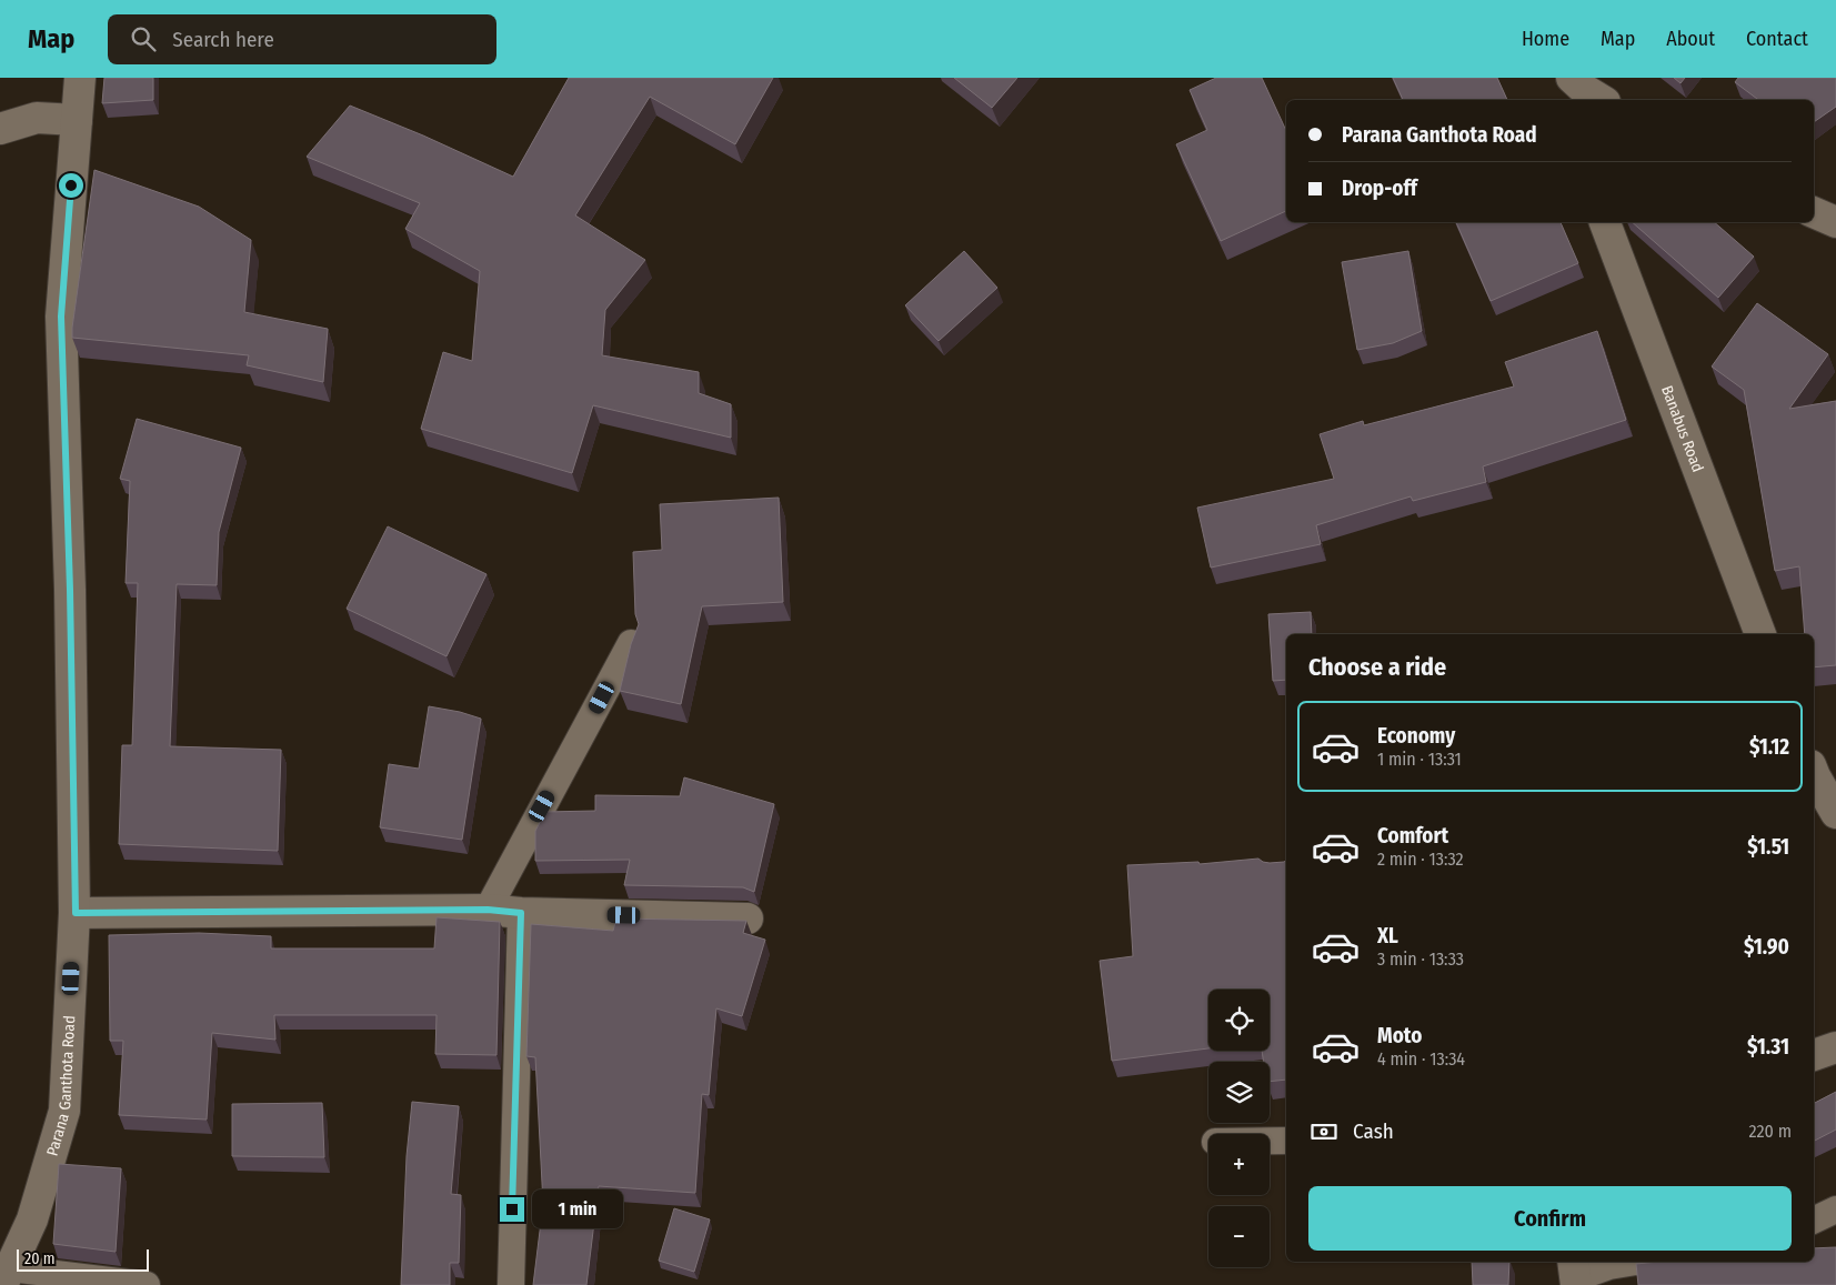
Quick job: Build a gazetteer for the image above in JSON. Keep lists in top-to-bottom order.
{
  "streets": {
    "street": ["Banabus Road", "Parana Ganthota Road"]
  },
  "scale_bar": "20 m",
  "page": {
    "header": "Map",
    "search": "Search here",
    "nav": [
      "Home",
      "Map",
      "About",
      "Contact"
    ],
    "banner": ["Parana Ganthota Road", "Drop-off"],
    "heading": "Choose a ride",
    "list": [
      {
        "name": "Economy",
        "note": "1 min · 13:31",
        "value": "$1.12"
      },
      {
        "name": "Comfort",
        "note": "2 min · 13:32",
        "value": "$1.51"
      },
      {
        "name": "XL",
        "note": "3 min · 13:33",
        "value": "$1.90"
      },
      {
        "name": "Moto",
        "note": "4 min · 13:34",
        "value": "$1.31"
      }
    ],
    "map_buttons": ["+", "−"],
    "pay": ["Cash", "220 m"],
    "buttons": "Confirm",
    "bubble": "1 min",
    "scale": "20 m"
  }
}
